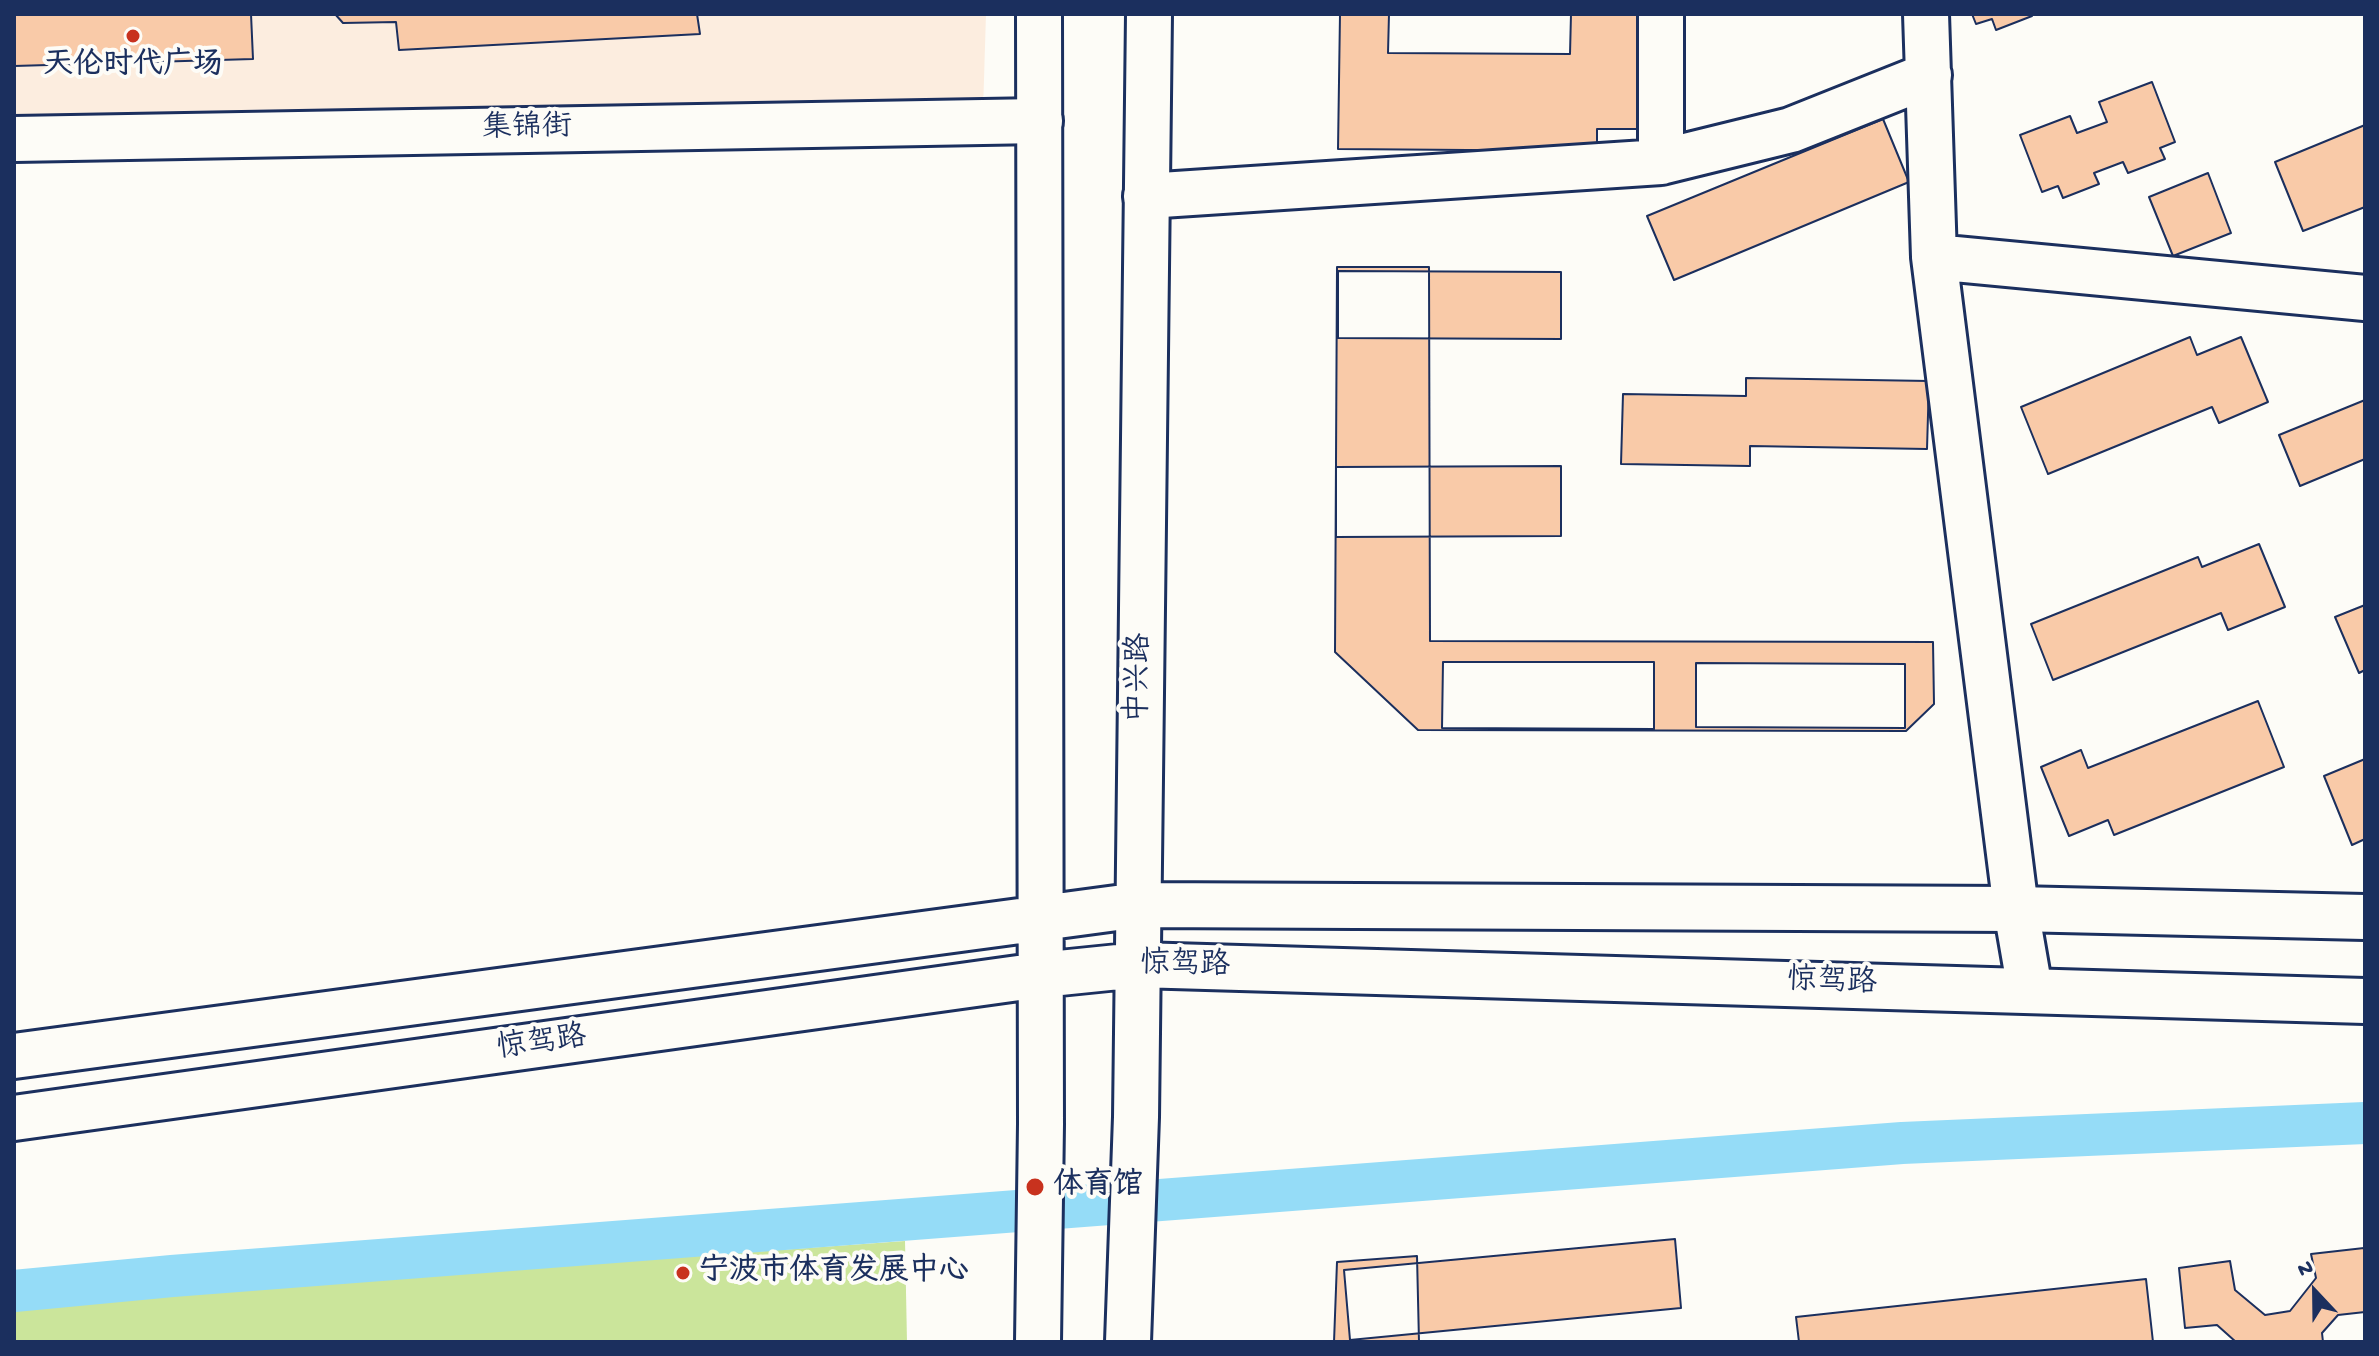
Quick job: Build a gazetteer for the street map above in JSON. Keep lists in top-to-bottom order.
{
  "streets": {
    "main road": ["集锦街", "中兴路", "惊驾路"]
  },
  "crossings": [
    ["中兴路", "惊驾路"]
  ],
  "places": ["天伦时代广场", "体育馆", "宁波市体育发展中心"],
  "north": "top"
}
